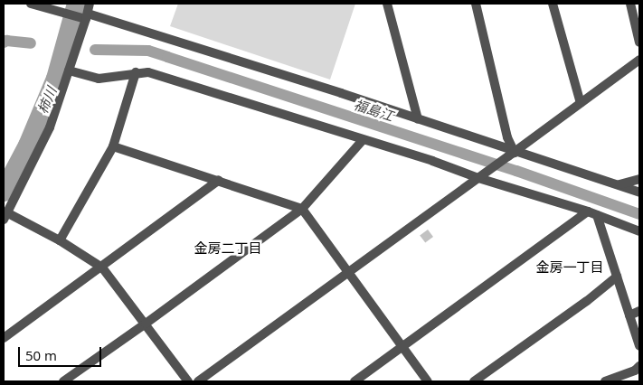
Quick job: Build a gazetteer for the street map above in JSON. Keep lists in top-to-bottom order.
{
  "districts": ["金房二丁目", "金房一丁目"],
  "water": ["柿川", "福島江"],
  "scale_bar": "50 m"
}
